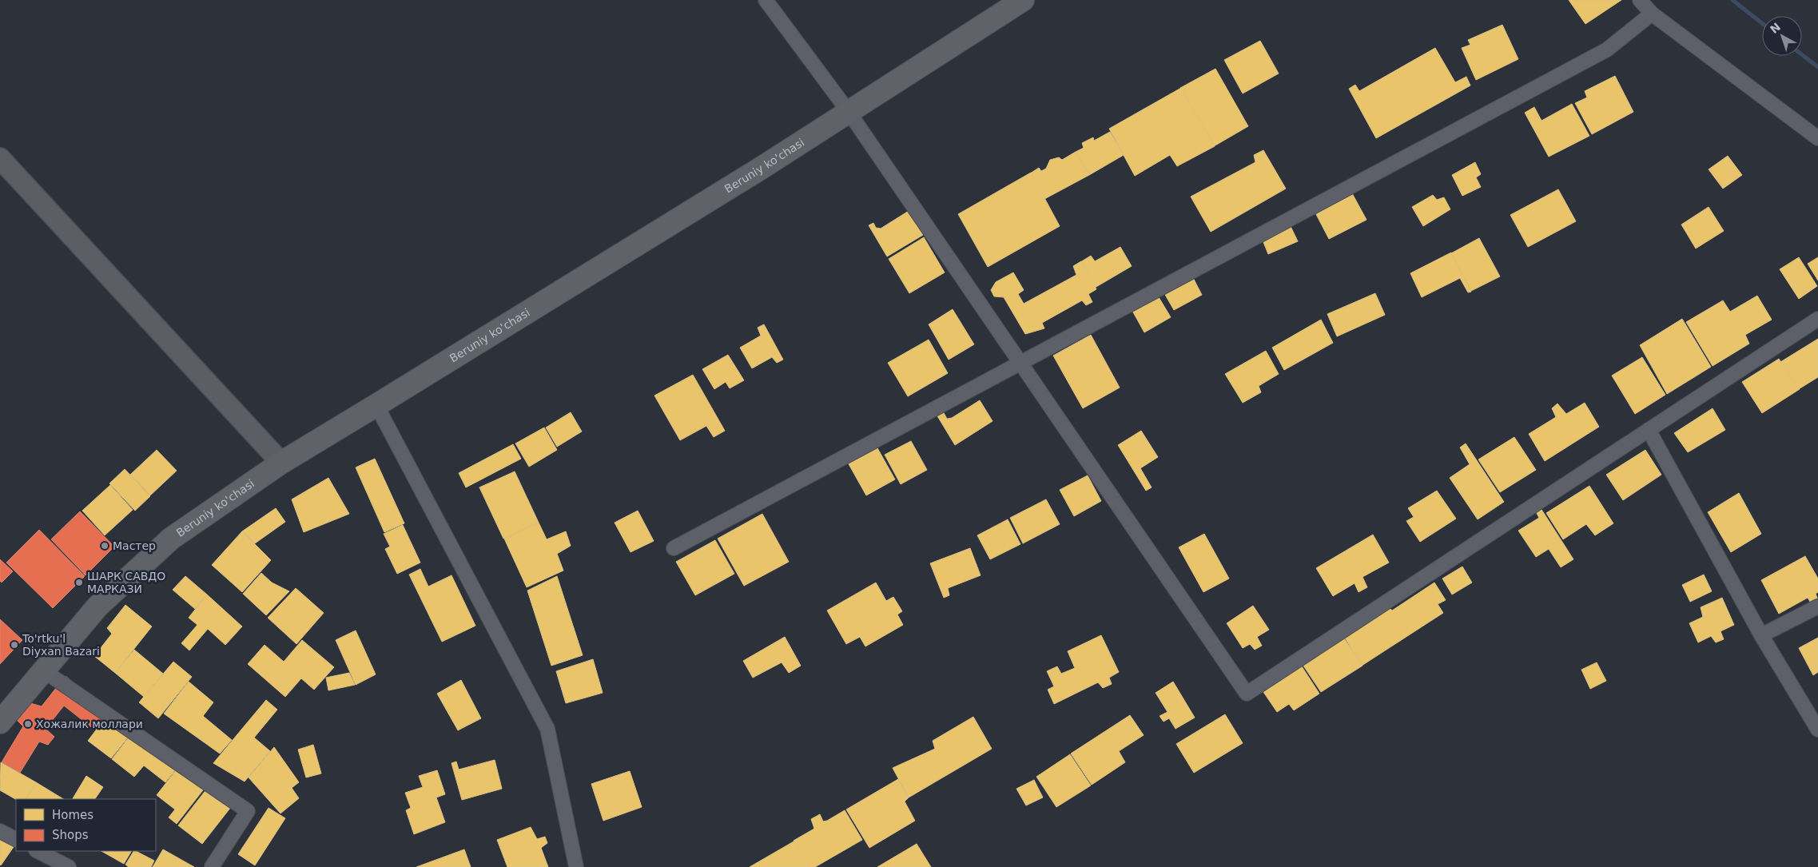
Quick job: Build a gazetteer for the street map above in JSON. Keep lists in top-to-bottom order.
{
  "streets": {
    "main road": ["Beruniy ko'chasi"]
  },
  "places": [
    "Мастер",
    "ШАРК САВДО МАРКАЗИ",
    "To'rtku'l Diyxan Bazari",
    "Хожалик моллари"
  ],
  "legend": ["Homes", "Shops"],
  "north": "top left"
}
